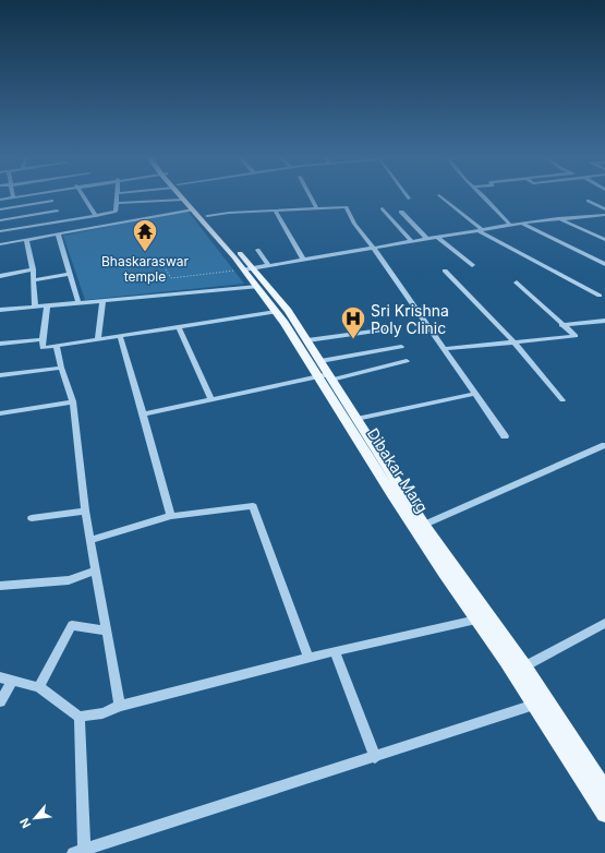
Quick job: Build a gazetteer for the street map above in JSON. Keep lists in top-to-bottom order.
{
  "streets": {
    "main road": ["Dibakar Marg"]
  },
  "places": {
    "temple": ["Bhaskaraswar temple"],
    "hospital": ["Sri Krishna Poly Clinic"]
  },
  "north": "bottom left"
}
